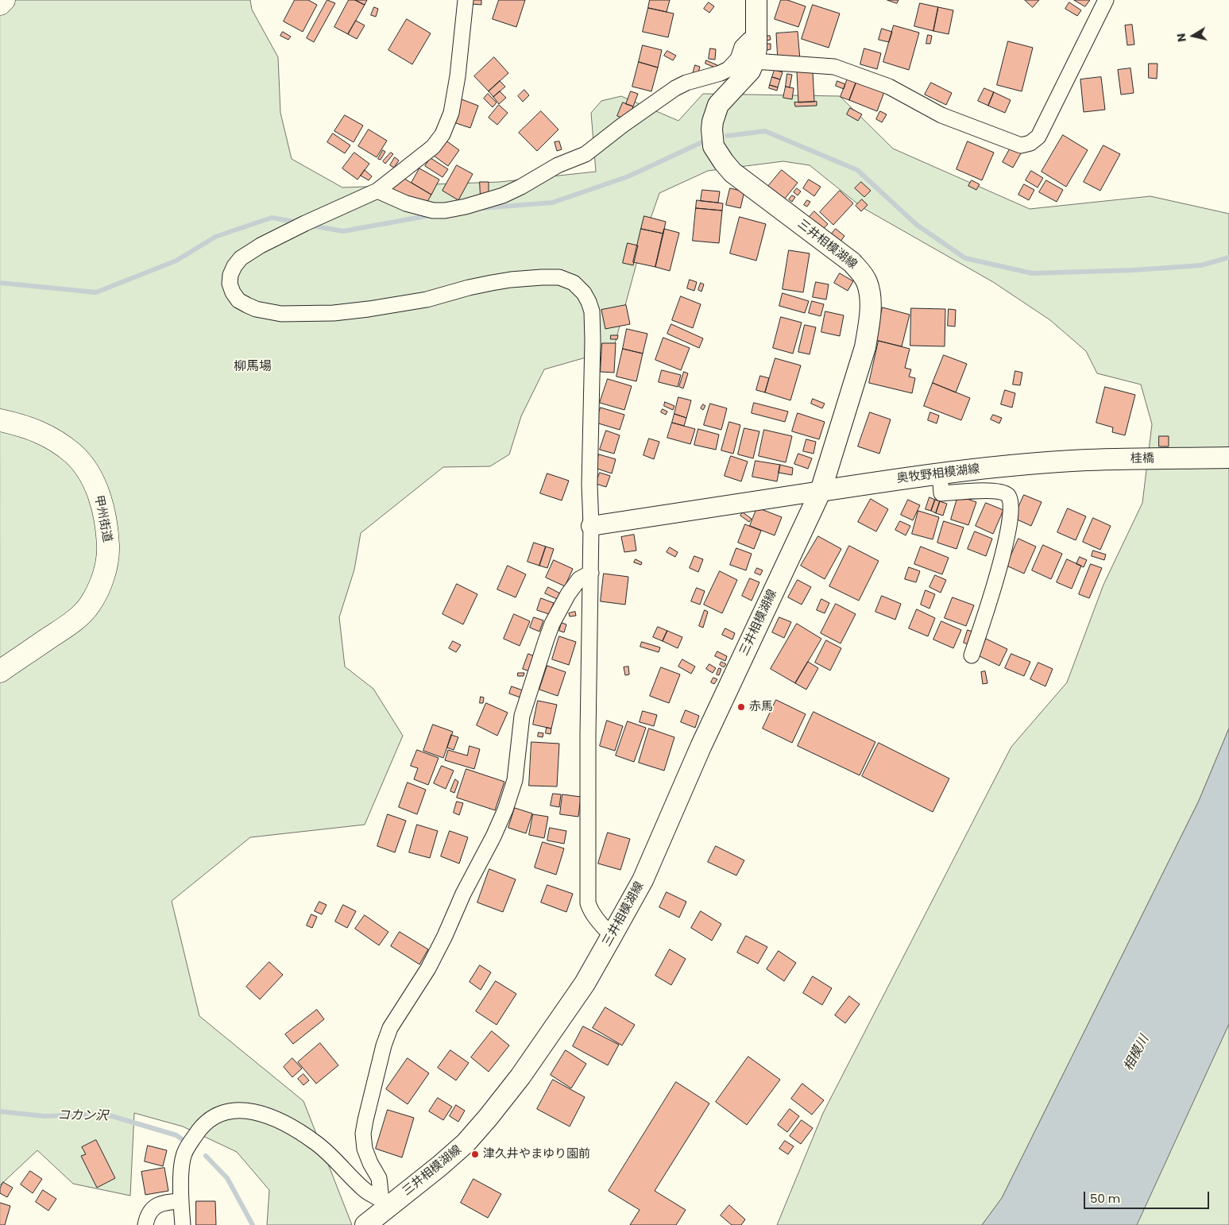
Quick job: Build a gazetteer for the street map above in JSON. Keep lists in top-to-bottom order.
{
  "streets": {
    "highway": ["甲州街道"],
    "main road": ["三井相模湖線", "桂橋", "奥牧野相模湖線"]
  },
  "crossings": [
    ["三井相模湖線", "奥牧野相模湖線"],
    ["桂橋", "奥牧野相模湖線"]
  ],
  "districts": ["柳馬場"],
  "water": ["相模川", "コカン沢"],
  "places": ["赤馬", "津久井やまゆり園前"],
  "scale_bar": "50 m",
  "north": "left"
}
